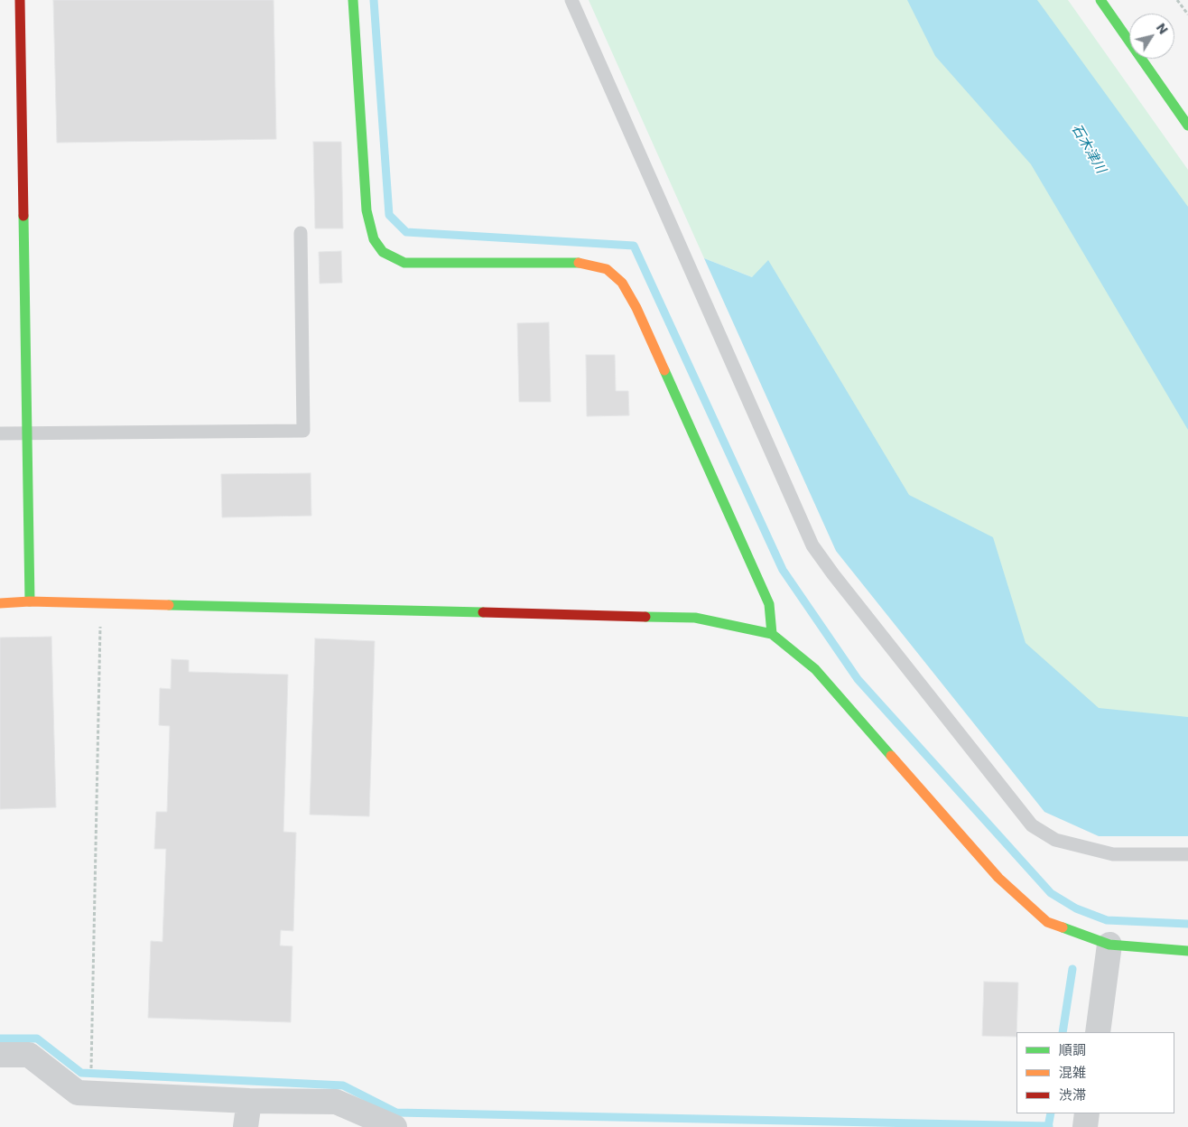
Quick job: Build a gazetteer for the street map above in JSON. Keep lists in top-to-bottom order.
{
  "water": ["石木津川"],
  "legend": ["順調", "混雑", "渋滞"],
  "north": "top right"
}
